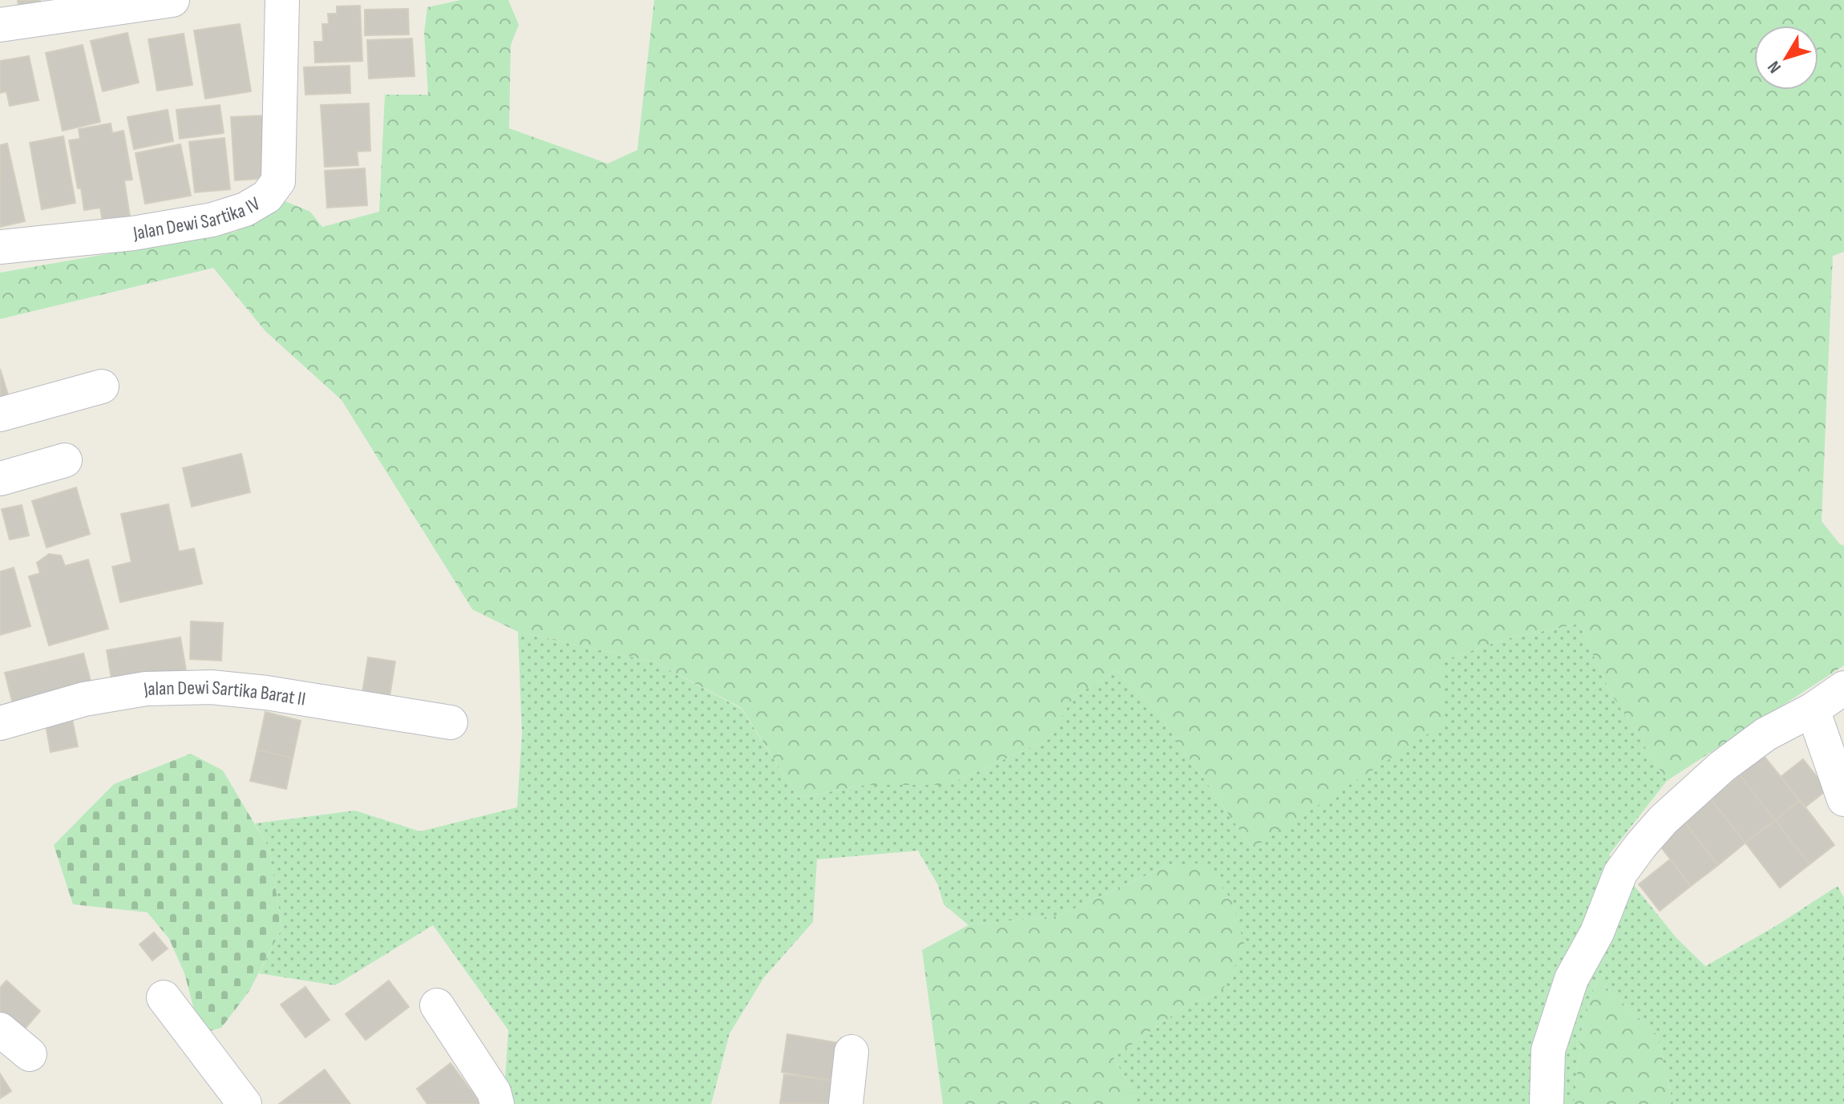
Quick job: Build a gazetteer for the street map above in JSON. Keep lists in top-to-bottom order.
{
  "streets": {
    "street": ["Jalan Dewi Sartika IV", "Jalan Dewi Sartika Barat II"]
  },
  "north": "bottom left"
}
